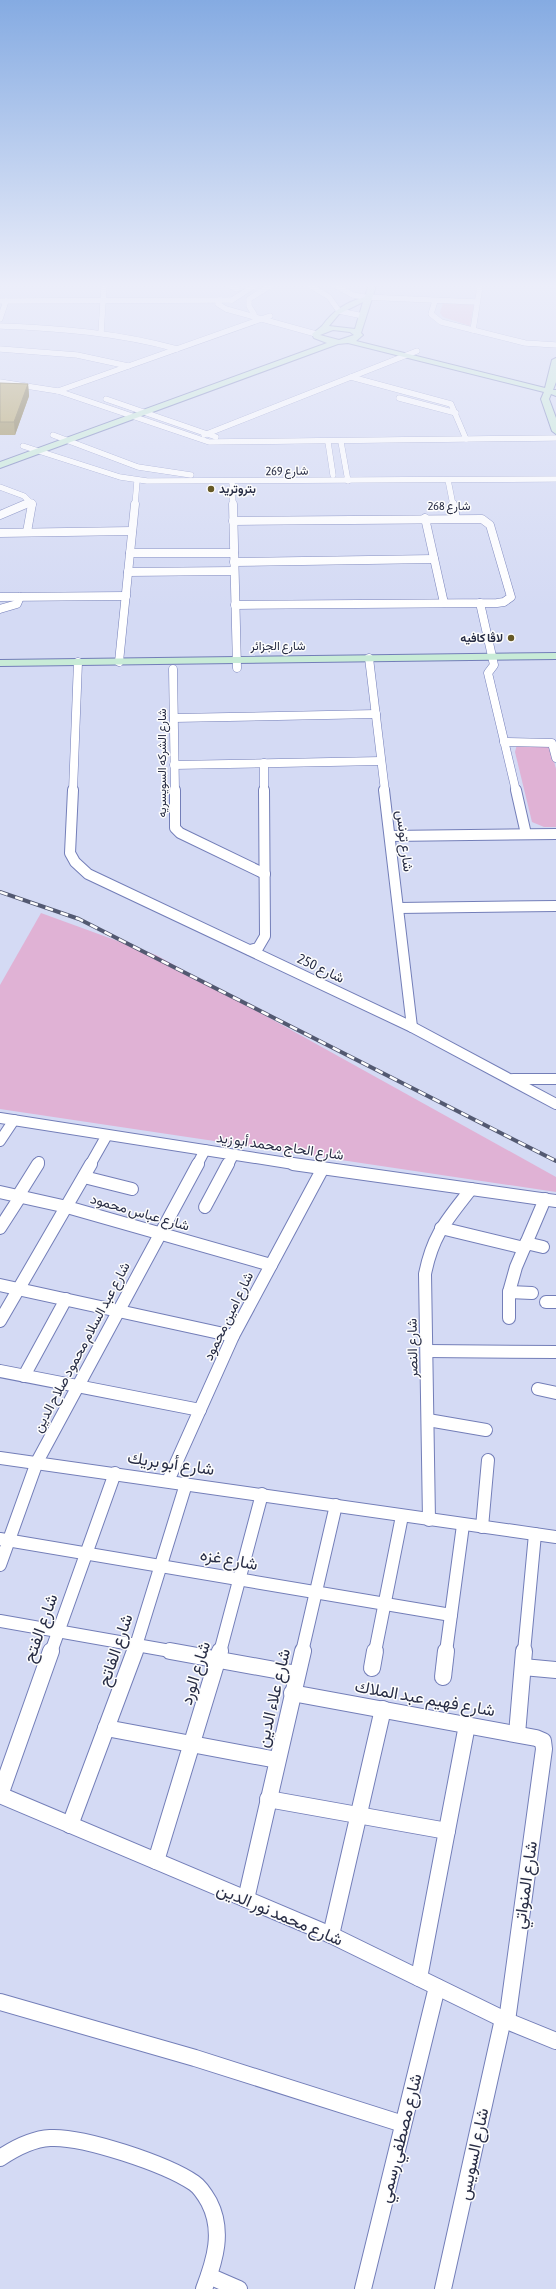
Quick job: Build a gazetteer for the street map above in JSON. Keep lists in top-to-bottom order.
{
  "streets": {
    "street": [
      "شارع 269",
      "شارع 268",
      "شارع الجزائر",
      "شارع الشركه السويسريه",
      "شارع تونس",
      "شارع 250",
      "شارع الحاج محمد أبو زيد",
      "شارع عباس محمود",
      "شارع امين محمود",
      "شارع عبد السلام محمود صلاح الدين",
      "شارع النصر",
      "شارع أبو بريك",
      "شارع غزه",
      "شارع الفتح",
      "شارع الفاتح",
      "شارع الورد",
      "شارع علاء الدين",
      "شارع فهيم عبد الملاك",
      "شارع المنواتي",
      "شارع محمد نور الدين",
      "شارع مصطفي رسمي",
      "شارع السويس"
    ]
  },
  "crossings": [
    ["شارع الجزائر", "شارع الشركه السويسريه"],
    ["شارع الجزائر", "شارع تونس"],
    ["شارع الجزائر", "شارع 250"],
    ["شارع تونس", "شارع 250"],
    ["شارع الحاج محمد أبو زيد", "شارع امين محمود"],
    ["شارع الحاج محمد أبو زيد", "شارع عبد السلام محمود صلاح الدين"],
    ["شارع الحاج محمد أبو زيد", "شارع النصر"],
    ["شارع عباس محمود", "شارع امين محمود"],
    ["شارع عباس محمود", "شارع عبد السلام محمود صلاح الدين"],
    ["شارع امين محمود", "شارع أبو بريك"],
    ["شارع عبد السلام محمود صلاح الدين", "شارع أبو بريك"],
    ["شارع عبد السلام محمود صلاح الدين", "شارع غزه"],
    ["شارع النصر", "شارع أبو بريك"],
    ["شارع أبو بريك", "شارع الفتح"],
    ["شارع أبو بريك", "شارع الفاتح"],
    ["شارع أبو بريك", "شارع الورد"],
    ["شارع أبو بريك", "شارع علاء الدين"],
    ["شارع غزه", "شارع الفتح"],
    ["شارع غزه", "شارع الفاتح"],
    ["شارع غزه", "شارع الورد"],
    ["شارع غزه", "شارع علاء الدين"],
    ["شارع الفتح", "شارع محمد نور الدين"],
    ["شارع الفاتح", "شارع محمد نور الدين"],
    ["شارع الورد", "شارع محمد نور الدين"],
    ["شارع علاء الدين", "شارع فهيم عبد الملاك"],
    ["شارع علاء الدين", "شارع محمد نور الدين"],
    ["شارع فهيم عبد الملاك", "شارع المنواتي"],
    ["شارع المنواتي", "شارع محمد نور الدين"],
    ["شارع المنواتي", "شارع السويس"],
    ["شارع محمد نور الدين", "شارع مصطفي رسمي"],
    ["شارع محمد نور الدين", "شارع السويس"]
  ],
  "places": ["بتروتريد", "لاڤا كافيه"]
}
